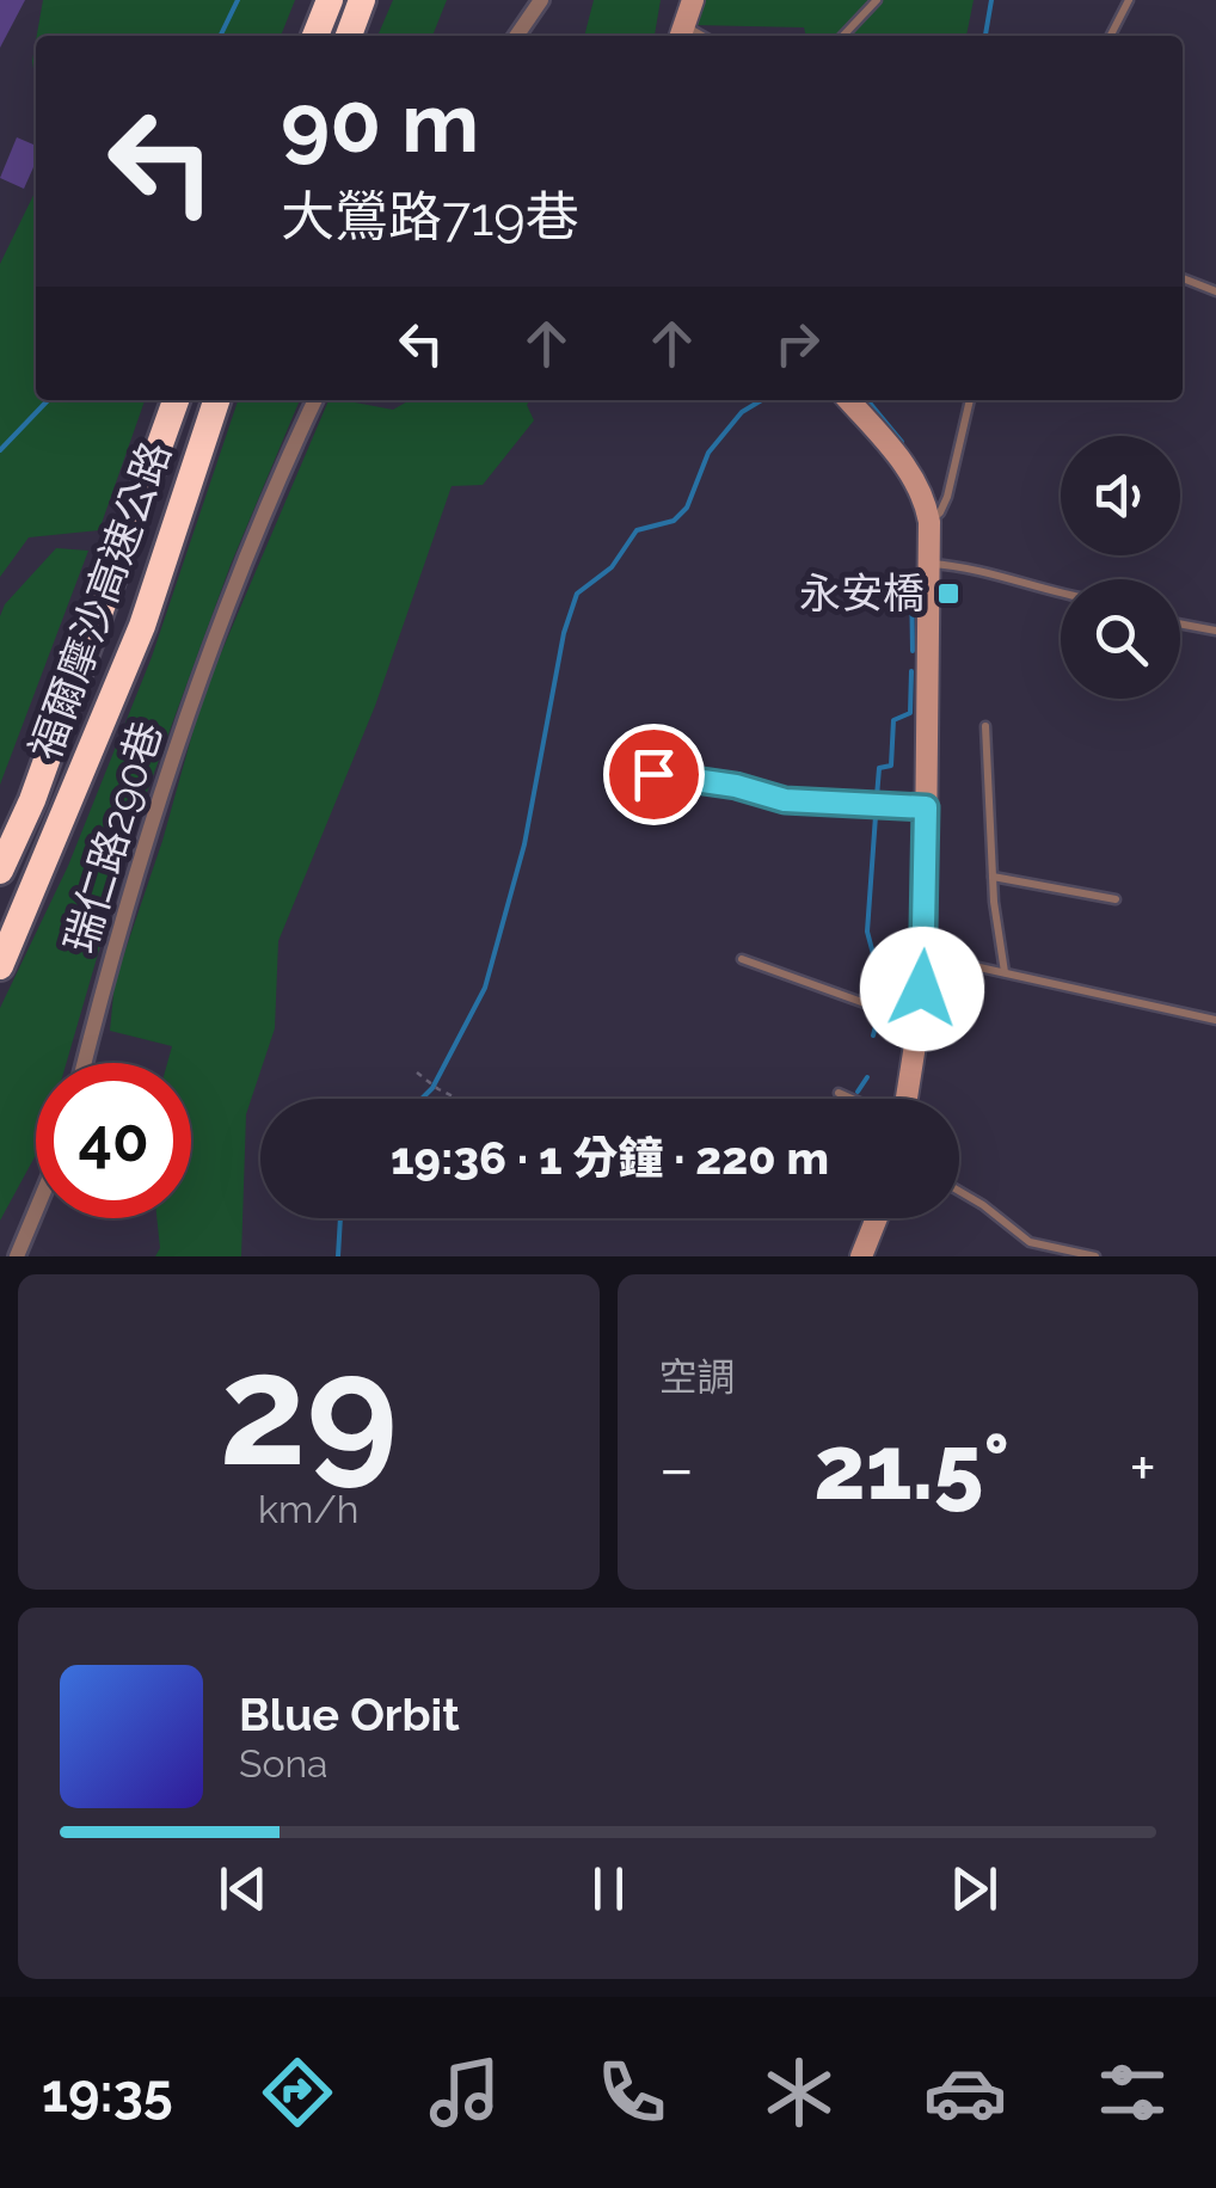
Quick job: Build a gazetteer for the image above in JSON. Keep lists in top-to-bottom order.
{
  "streets": {
    "highway": ["福爾摩沙高速公路"],
    "street": ["瑞仁路290巷"]
  },
  "places": {
    "transit": ["永安橋"]
  },
  "page": {
    "turn": ["90 m", "大鶯路719巷"],
    "limit": "40",
    "trip": "19:36 · 1 分鐘 · 220 m",
    "tile": [
      ["29", "km/h"],
      "空調"
    ],
    "heat": ["−", "21.5°", "+"],
    "song": ["Blue Orbit", "Sona"],
    "tabs": "19:35"
  }
}
